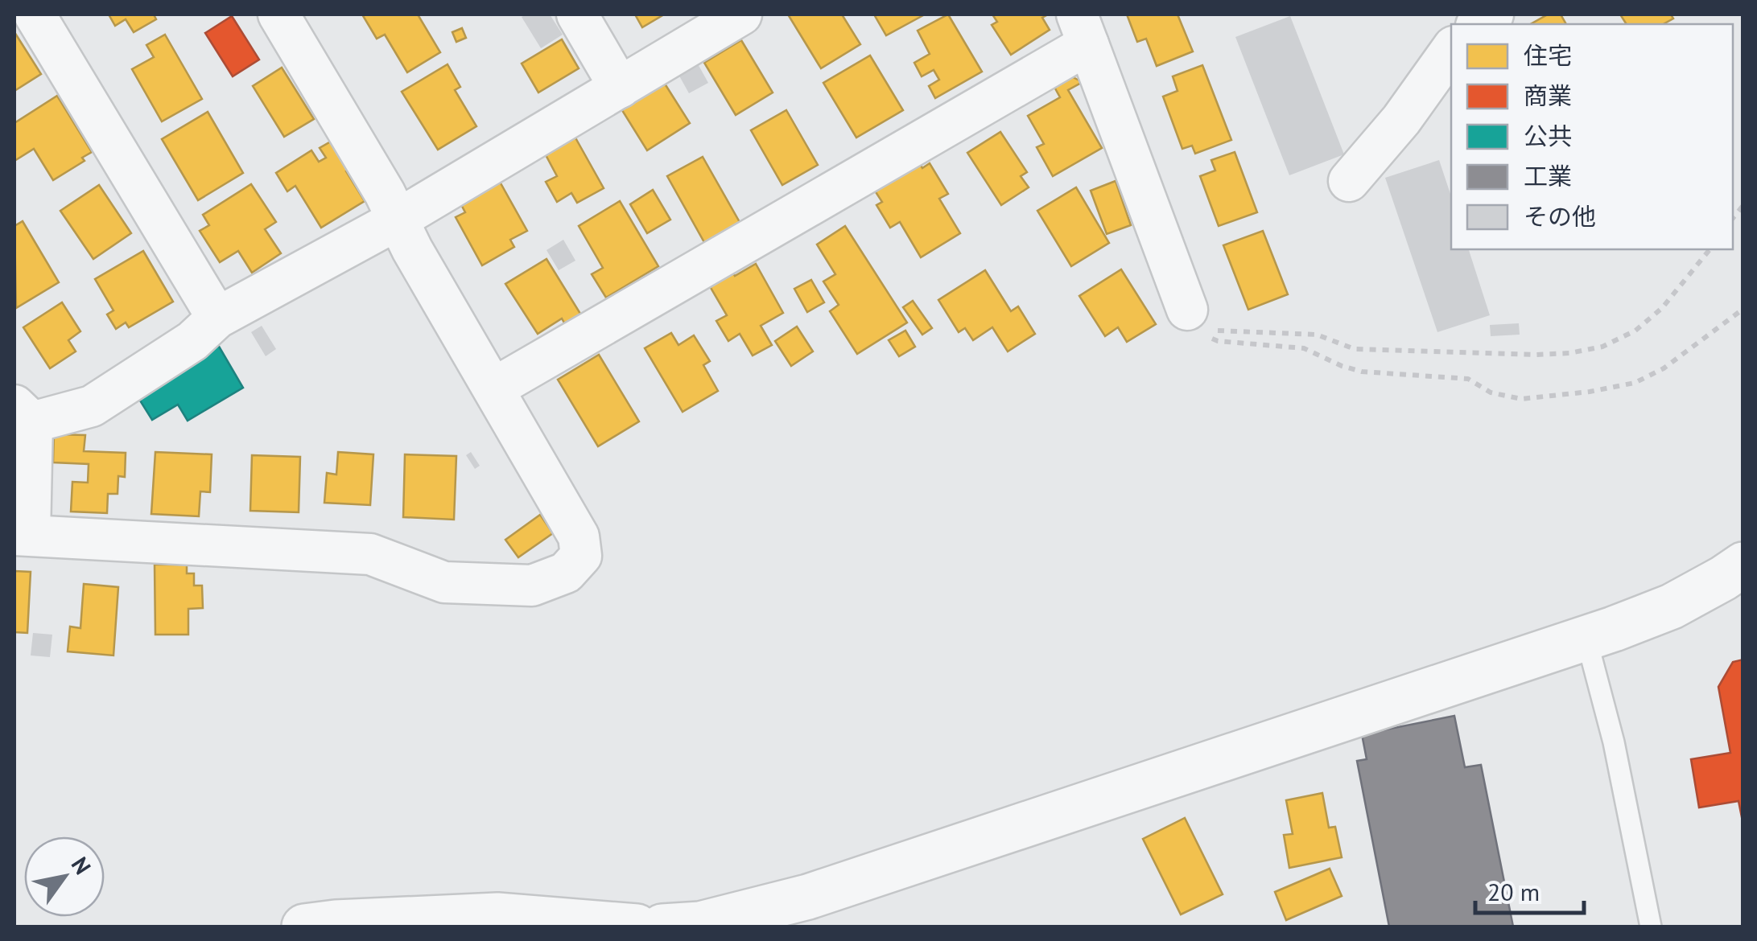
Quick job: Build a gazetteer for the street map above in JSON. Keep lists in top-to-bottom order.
{
  "legend": [
    "住宅",
    "商業",
    "公共",
    "工業",
    "その他"
  ],
  "scale_bar": "20 m",
  "north": "top right"
}
